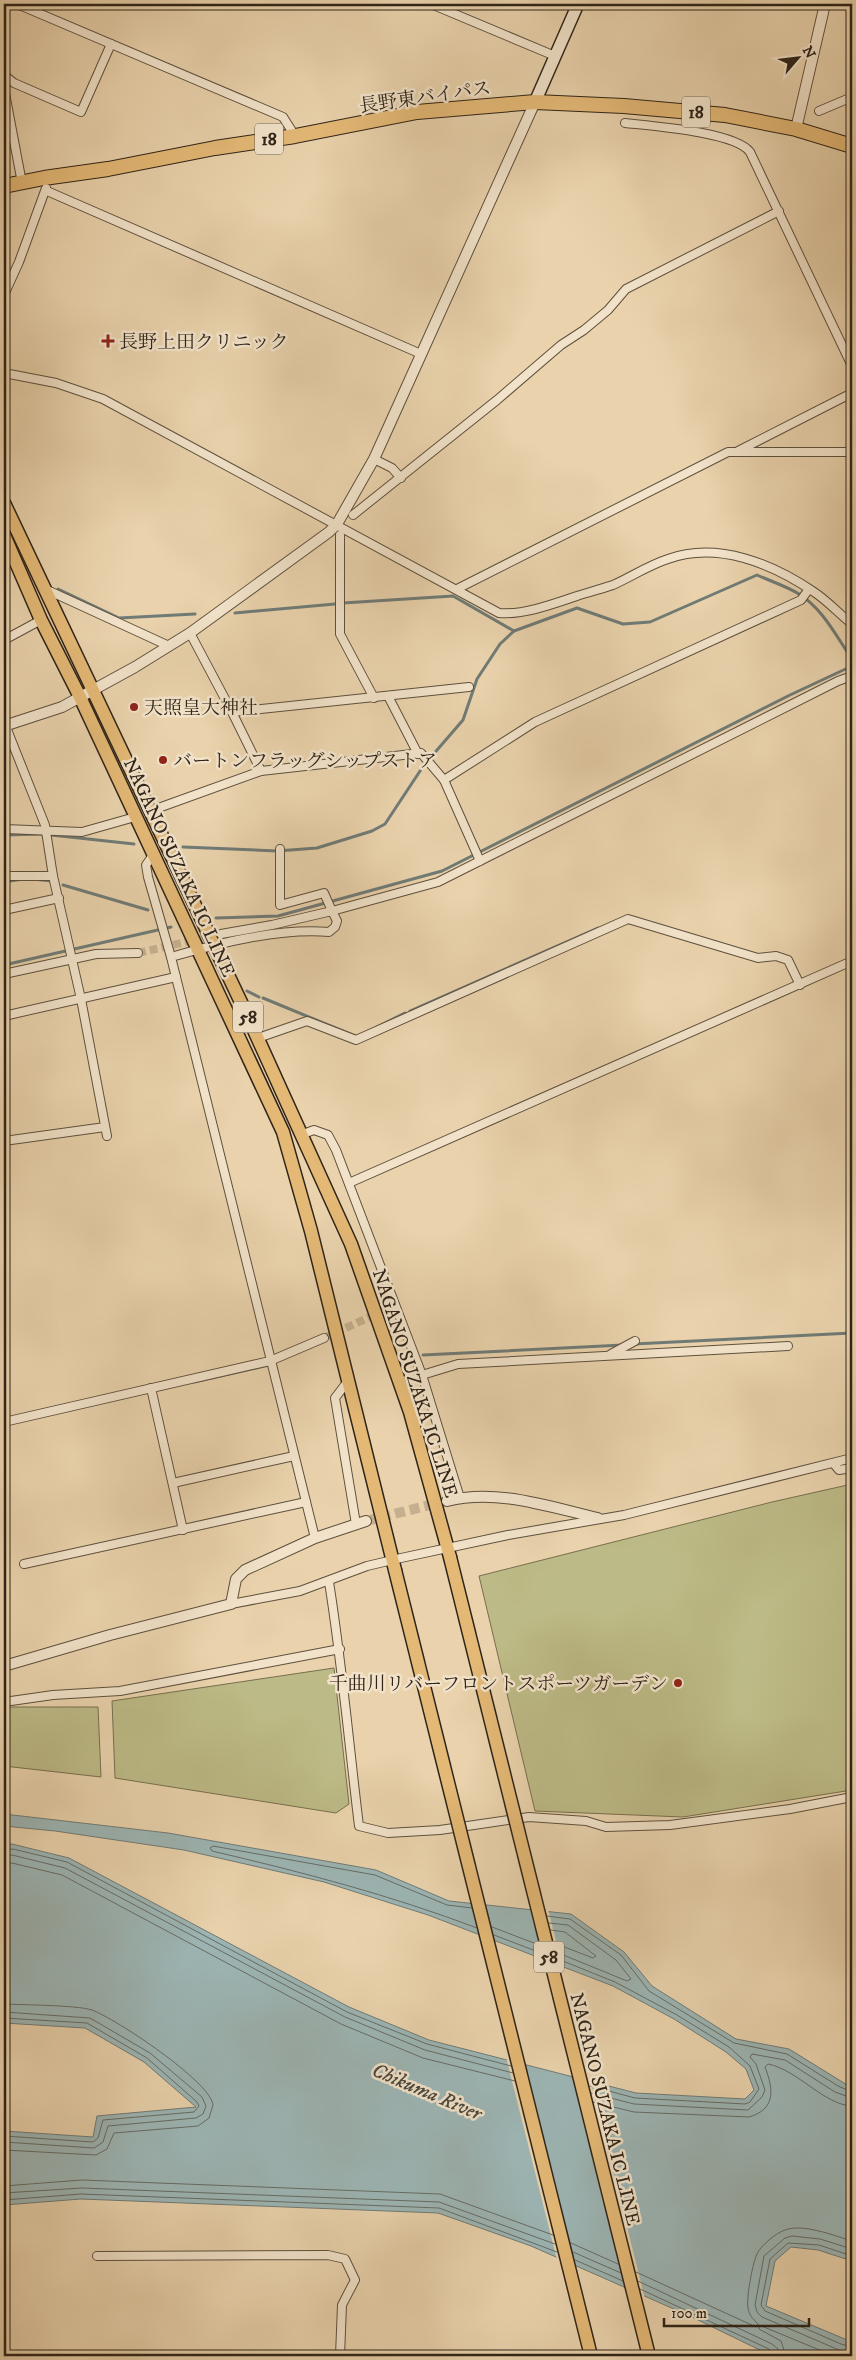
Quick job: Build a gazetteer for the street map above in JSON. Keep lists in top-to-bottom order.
{
  "streets": {
    "highway": ["長野東バイパス", "18"],
    "main road": ["NAGANO SUZAKA IC LINE", "58"]
  },
  "water": ["Chikuma River"],
  "places": {
    "health": ["長野上田クリニック"],
    "other": ["天照皇大神社", "バートンフラッグシップストア", "千曲川リバーフロントスポーツガーデン"]
  },
  "scale_bar": "100 m",
  "north": "top right"
}
